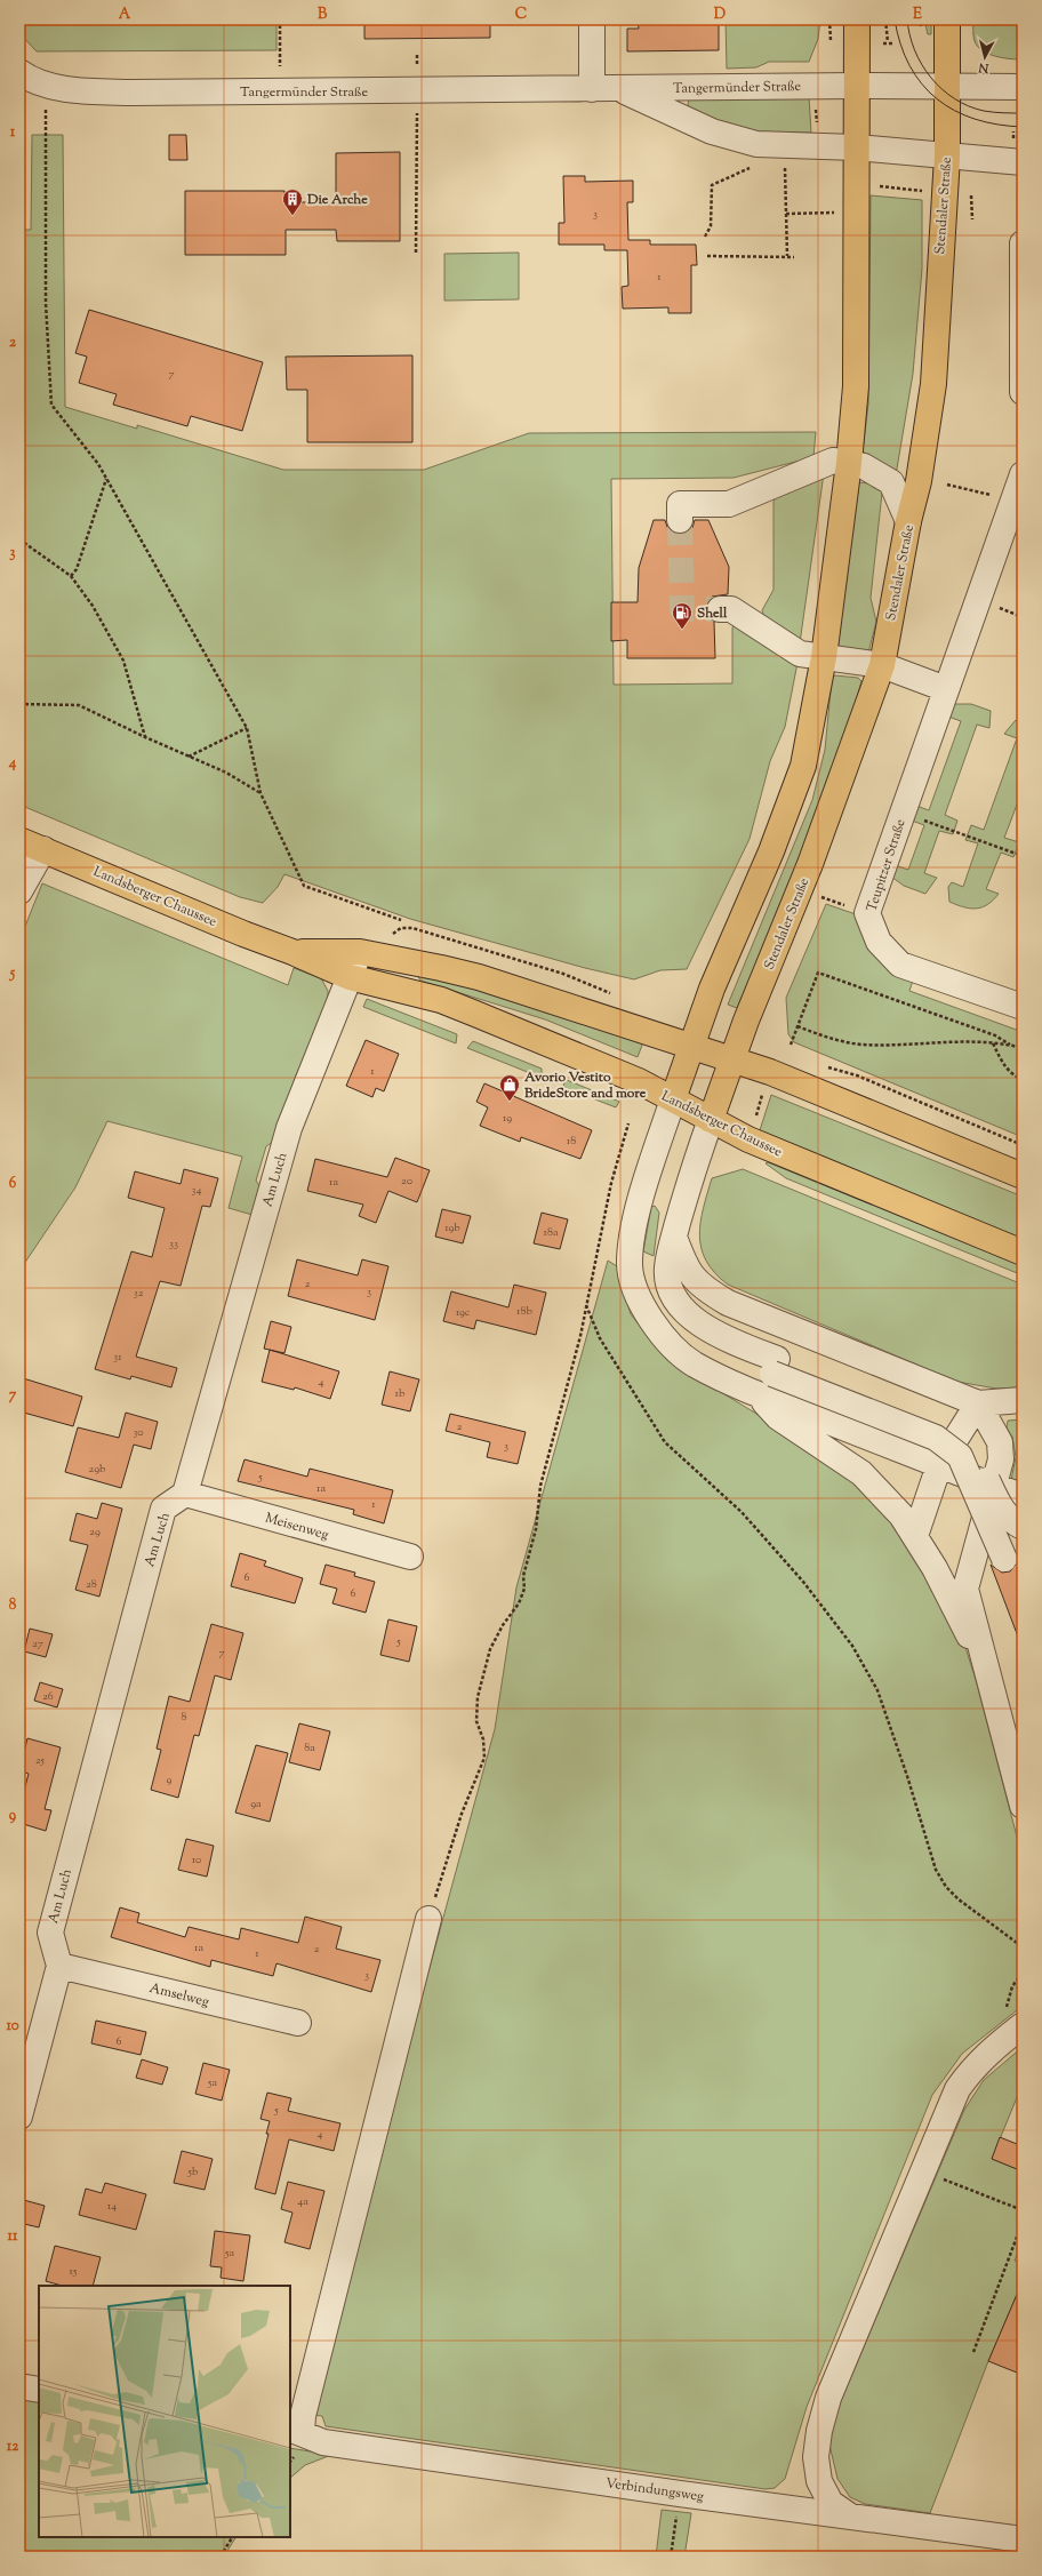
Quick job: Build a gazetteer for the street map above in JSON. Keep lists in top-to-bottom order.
{
  "streets": {
    "main road": ["Stendaler Straße", "Landsberger Chaussee"],
    "street": [
      "Tangermünder Straße",
      "Teupitzer Straße",
      "Am Luch",
      "Meisenweg",
      "Amselweg",
      "Verbindungsweg"
    ]
  },
  "crossings": [
    ["Tangermünder Straße", "Stendaler Straße"],
    ["Stendaler Straße", "Landsberger Chaussee"],
    ["Landsberger Chaussee", "Am Luch"],
    ["Am Luch", "Meisenweg"],
    ["Am Luch", "Amselweg"]
  ],
  "places": {
    "building": ["Die Arche"],
    "fuel station": ["Shell"],
    "shop": ["Avorio Vestito BrideStore and more"]
  },
  "house_numbers": [
    "3",
    "1",
    "7",
    "1",
    "19",
    "18",
    "20",
    "1a",
    "34",
    "19b",
    "18a",
    "33",
    "2",
    "3",
    "32",
    "18b",
    "19c",
    "31",
    "4",
    "1b",
    "2",
    "30",
    "3",
    "29b",
    "5",
    "1a",
    "1",
    "29",
    "6",
    "28",
    "6",
    "5",
    "27",
    "7",
    "26",
    "8",
    "8a",
    "25",
    "9",
    "9a",
    "10",
    "1a",
    "2",
    "1",
    "3",
    "6",
    "5a",
    "5",
    "4",
    "5b",
    "4a",
    "14",
    "5a",
    "15"
  ],
  "north": "bottom",
  "grid": {
    "columns": [
      "A",
      "B",
      "C",
      "D",
      "E"
    ],
    "rows": [
      "1",
      "2",
      "3",
      "4",
      "5",
      "6",
      "7",
      "8",
      "9",
      "10",
      "11",
      "12"
    ]
  }
}
